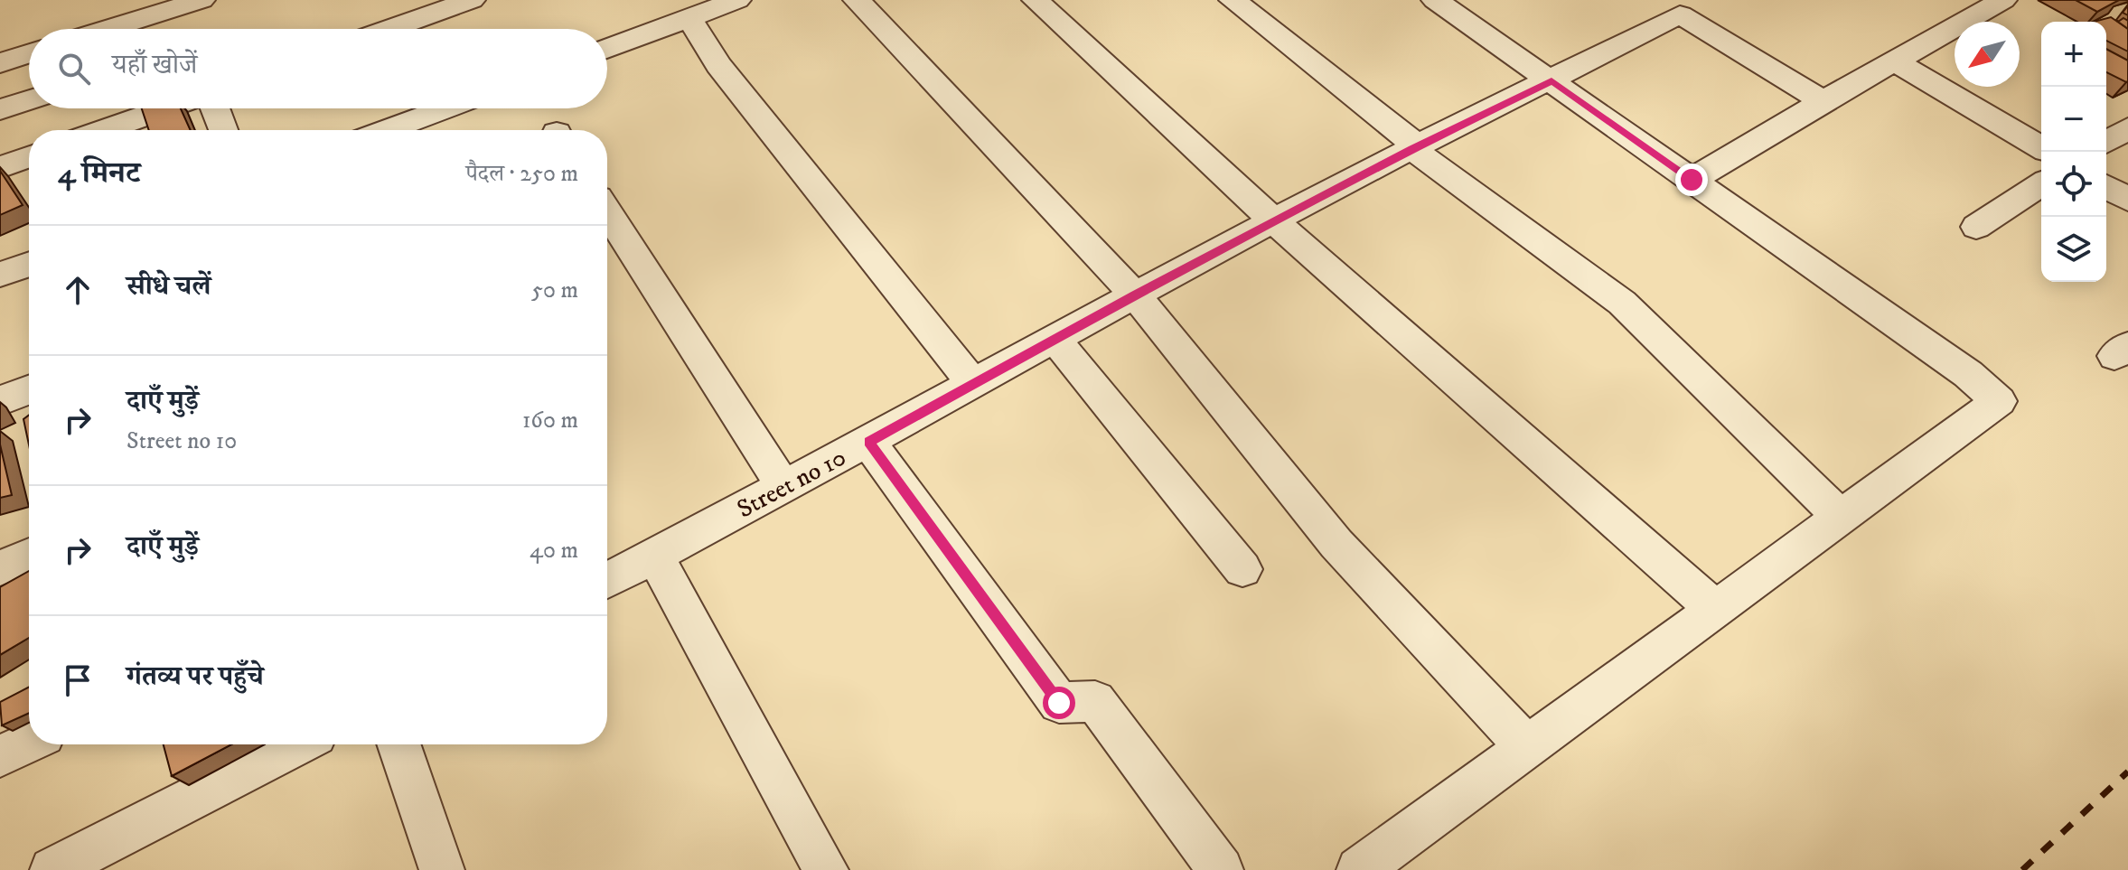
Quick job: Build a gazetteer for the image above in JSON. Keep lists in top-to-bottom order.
{
  "streets": {
    "street": ["Street no 10"]
  },
  "north": "bottom left",
  "page": {
    "map_buttons": ["+", "−"],
    "search": "यहाँ खोजें",
    "heading": ["4 मिनट", "पैदल · 250 m"],
    "list": [
      ["सीधे चलें", "50 m"],
      ["दाएँ मुड़ें", "Street no 10", "160 m"],
      ["दाएँ मुड़ें", "40 m"],
      "गंतव्य पर पहुँचे"
    ]
  }
}
